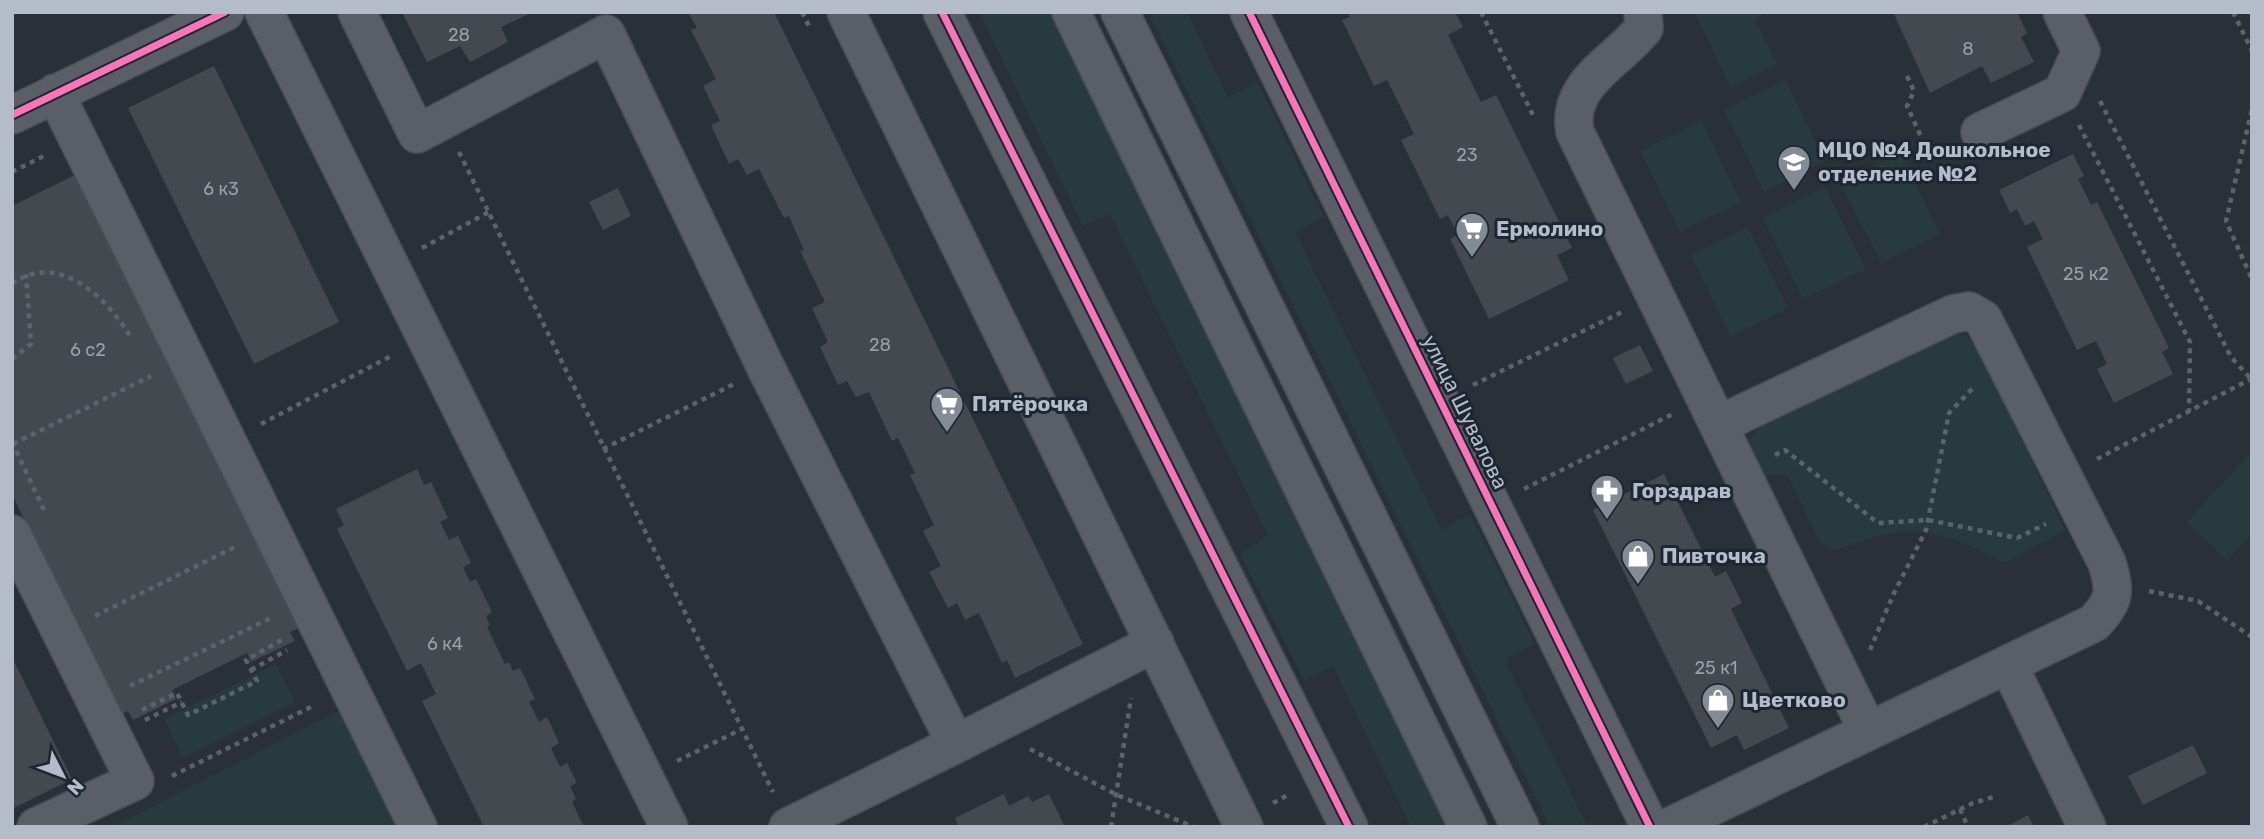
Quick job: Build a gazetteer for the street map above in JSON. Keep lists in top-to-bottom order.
{
  "streets": {
    "street": ["улица Шувалова"]
  },
  "places": {
    "school or university": ["МЦО №4 Дошкольное отделение №2"],
    "supermarket": ["Ермолино", "Пятёрочка"],
    "pharmacy": ["Горздрав"],
    "shop": ["Пивточка", "Цветково"]
  },
  "house_numbers": [
    "28",
    "8",
    "23",
    "6 к3",
    "25 к2",
    "28",
    "6 с2",
    "6 к4",
    "25 к1"
  ],
  "north": "bottom right"
}
